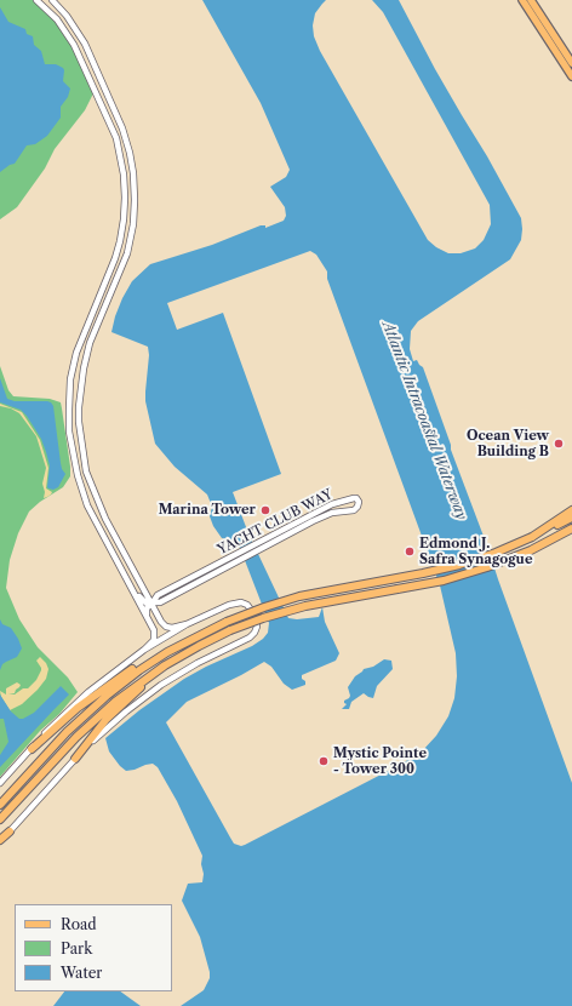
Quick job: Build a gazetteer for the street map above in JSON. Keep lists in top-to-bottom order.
{
  "streets": {
    "street": ["YACHT CLUB WAY"]
  },
  "water": ["Atlantic Intracoastal Waterway"],
  "places": [
    "Ocean View Building B",
    "Marina Tower",
    "Edmond J. Safra Synagogue",
    "Mystic Pointe - Tower 300"
  ],
  "legend": ["Road", "Park", "Water"]
}
